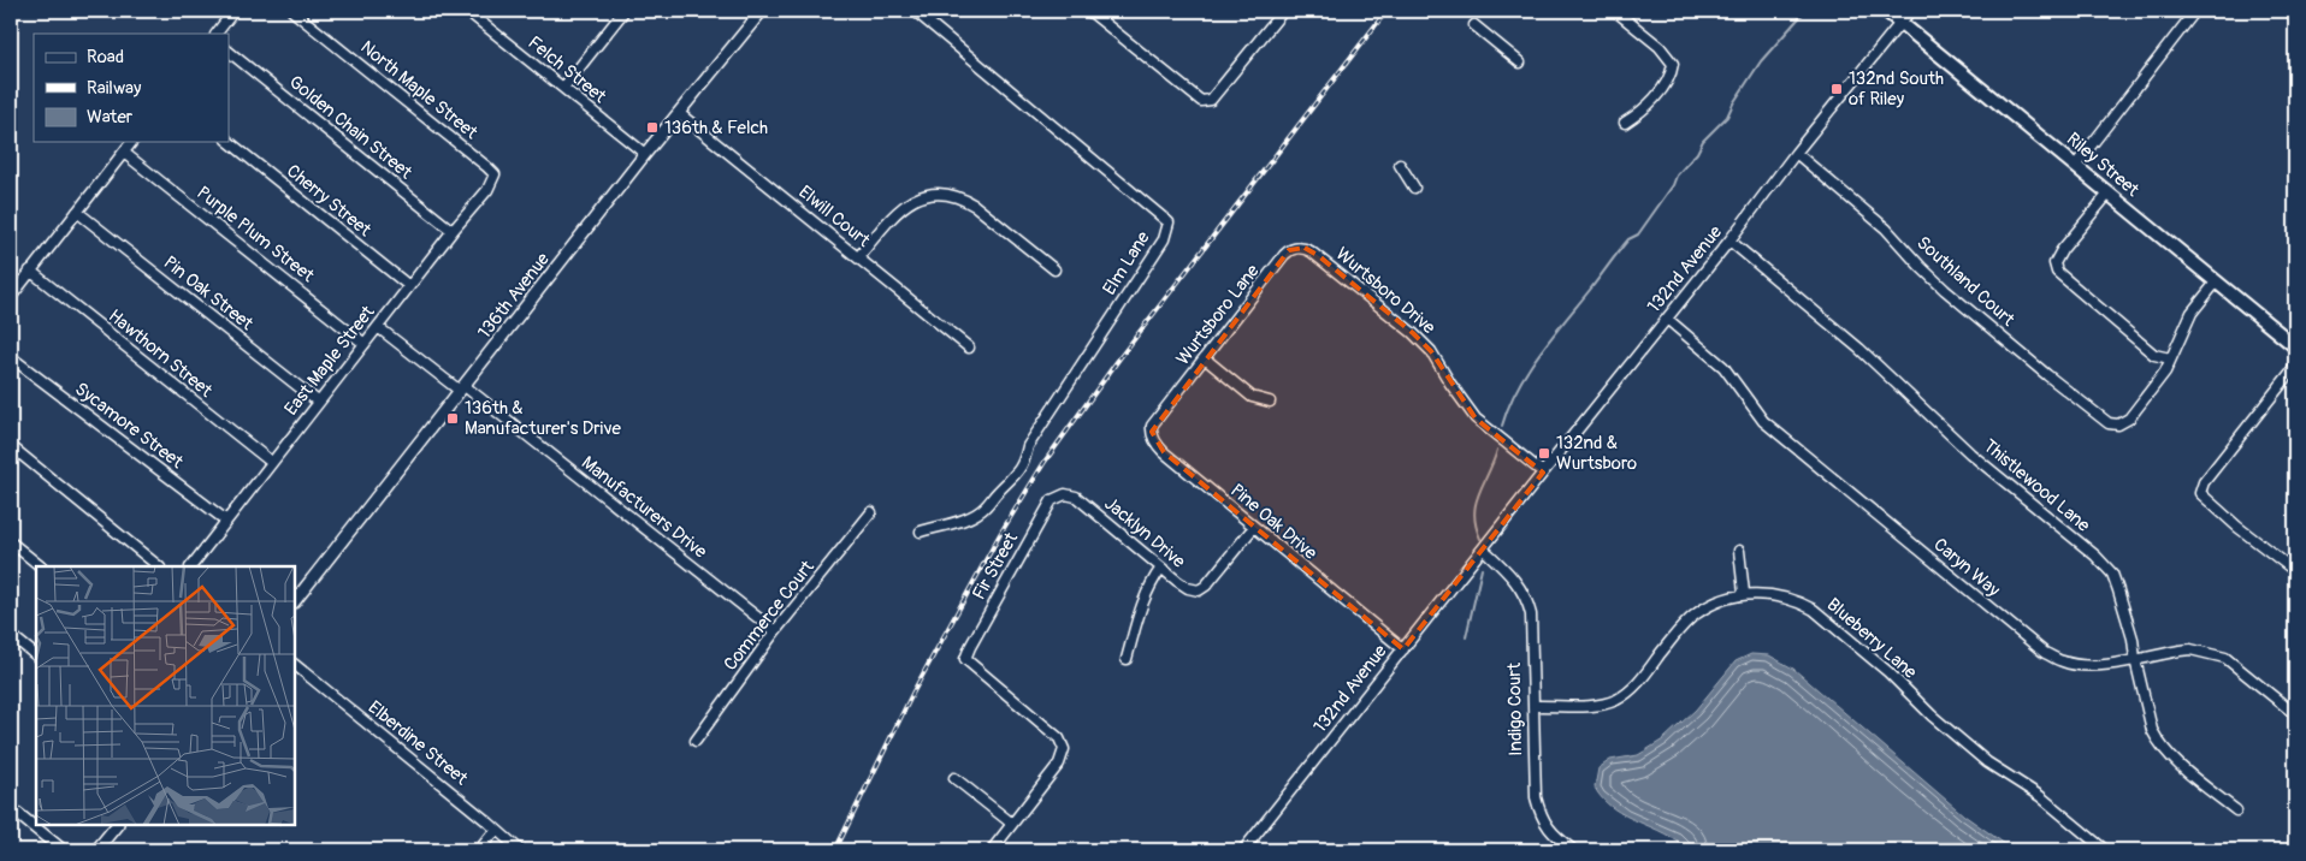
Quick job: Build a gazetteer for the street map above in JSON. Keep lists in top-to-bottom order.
{
  "streets": {
    "main road": ["Riley Street"],
    "street": [
      "Felch Street",
      "North Maple Street",
      "Golden Chain Street",
      "Cherry Street",
      "Elwill Court",
      "Purple Plum Street",
      "Elm Lane",
      "132nd Avenue",
      "Southland Court",
      "Wurtsboro Drive",
      "Pin Oak Street",
      "136th Avenue",
      "Wurtsboro Lane",
      "Hawthorn Street",
      "East Maple Street",
      "Sycamore Street",
      "Thistlewood Lane",
      "Manufacturers Drive",
      "Pine Oak Drive",
      "Jacklyn Drive",
      "Fir Street",
      "Caryn Way",
      "Commerce Court",
      "Blueberry Lane",
      "Indigo Court",
      "Elberdine Street"
    ]
  },
  "crossings": [
    ["Felch Street", "136th Avenue"],
    ["North Maple Street", "East Maple Street"],
    ["Golden Chain Street", "East Maple Street"],
    ["Riley Street", "132nd Avenue"],
    ["Cherry Street", "East Maple Street"],
    ["Elwill Court", "136th Avenue"],
    ["Purple Plum Street", "East Maple Street"],
    ["132nd Avenue", "Southland Court"],
    ["132nd Avenue", "Wurtsboro Drive"],
    ["132nd Avenue", "Thistlewood Lane"],
    ["132nd Avenue", "Pine Oak Drive"],
    ["132nd Avenue", "Caryn Way"],
    ["132nd Avenue", "Indigo Court"],
    ["Wurtsboro Drive", "Wurtsboro Lane"],
    ["Pin Oak Street", "East Maple Street"],
    ["136th Avenue", "Manufacturers Drive"],
    ["Wurtsboro Lane", "Pine Oak Drive"],
    ["Hawthorn Street", "East Maple Street"],
    ["East Maple Street", "Sycamore Street"],
    ["East Maple Street", "Manufacturers Drive"],
    ["Thistlewood Lane", "Caryn Way"],
    ["Manufacturers Drive", "Commerce Court"],
    ["Pine Oak Drive", "Jacklyn Drive"],
    ["Jacklyn Drive", "Fir Street"],
    ["Blueberry Lane", "Indigo Court"]
  ],
  "places": {
    "transit": [
      "132nd South of Riley",
      "136th & Felch",
      "136th & Manufacturer's Drive",
      "132nd & Wurtsboro"
    ]
  },
  "legend": ["Road", "Railway", "Water"]
}
